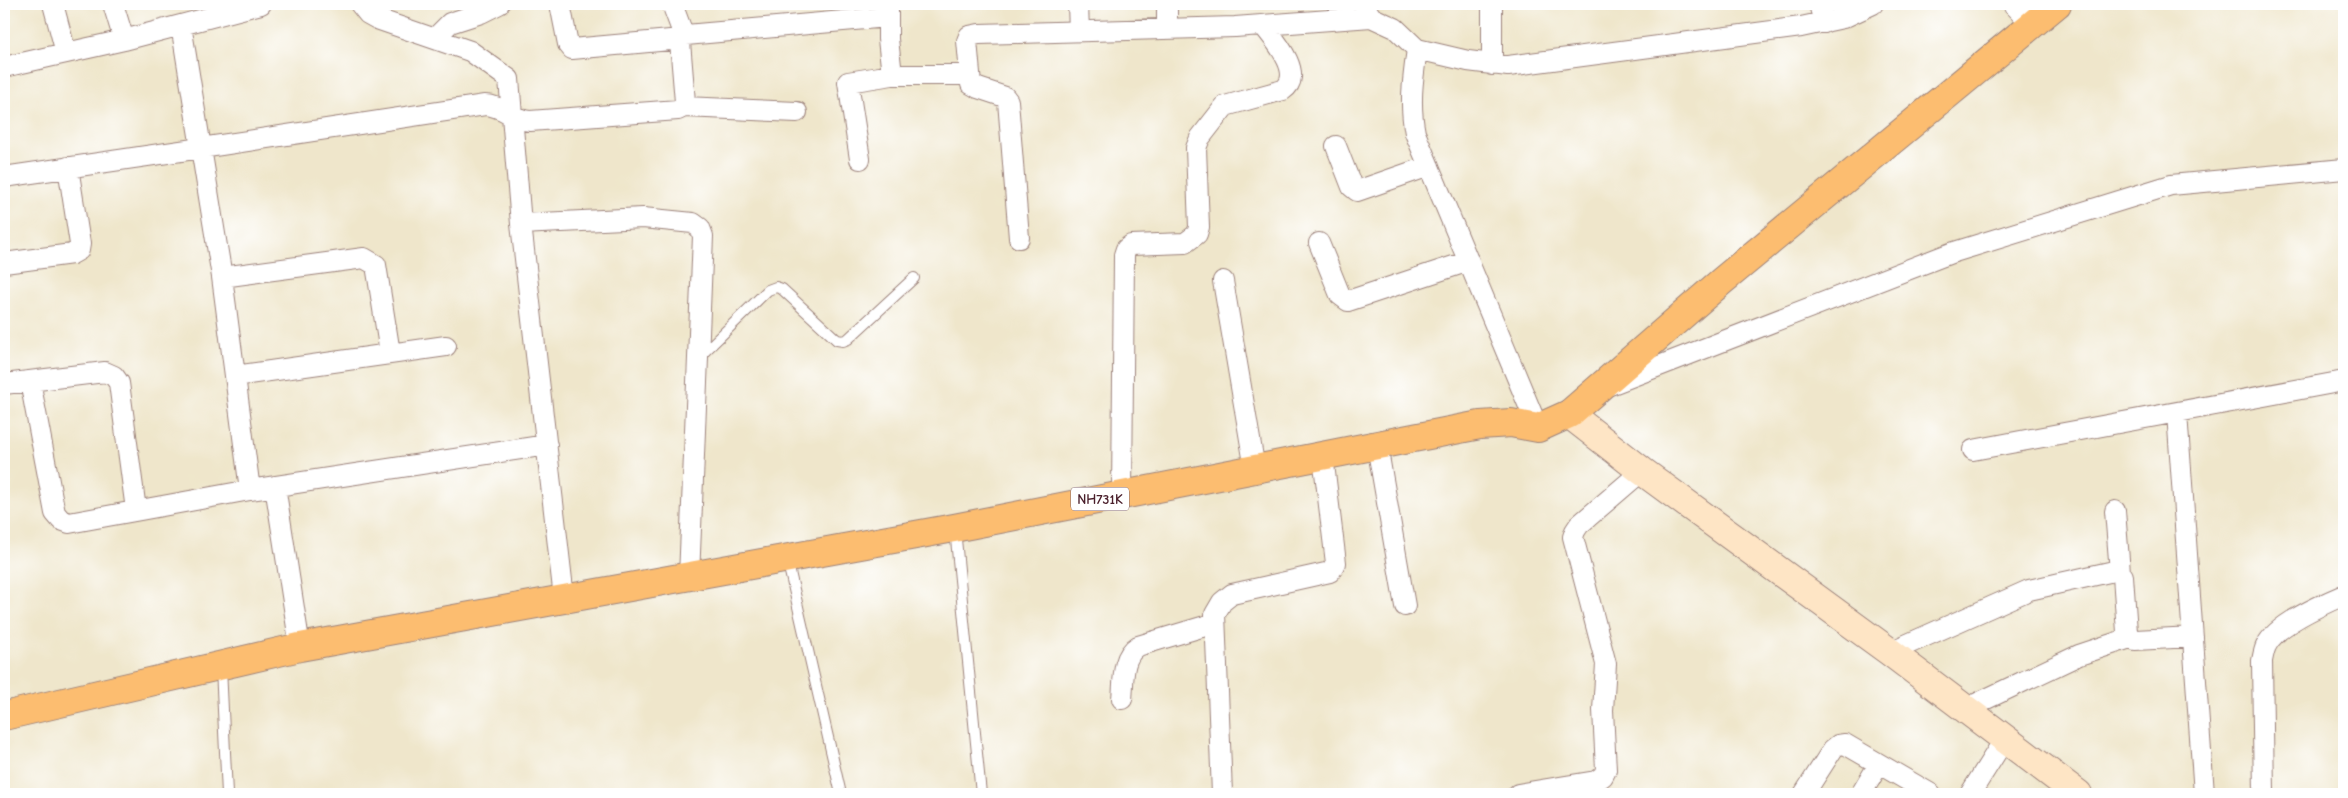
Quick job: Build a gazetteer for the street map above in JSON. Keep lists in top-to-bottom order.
{
  "streets": {
    "highway": ["NH731K"]
  }
}
